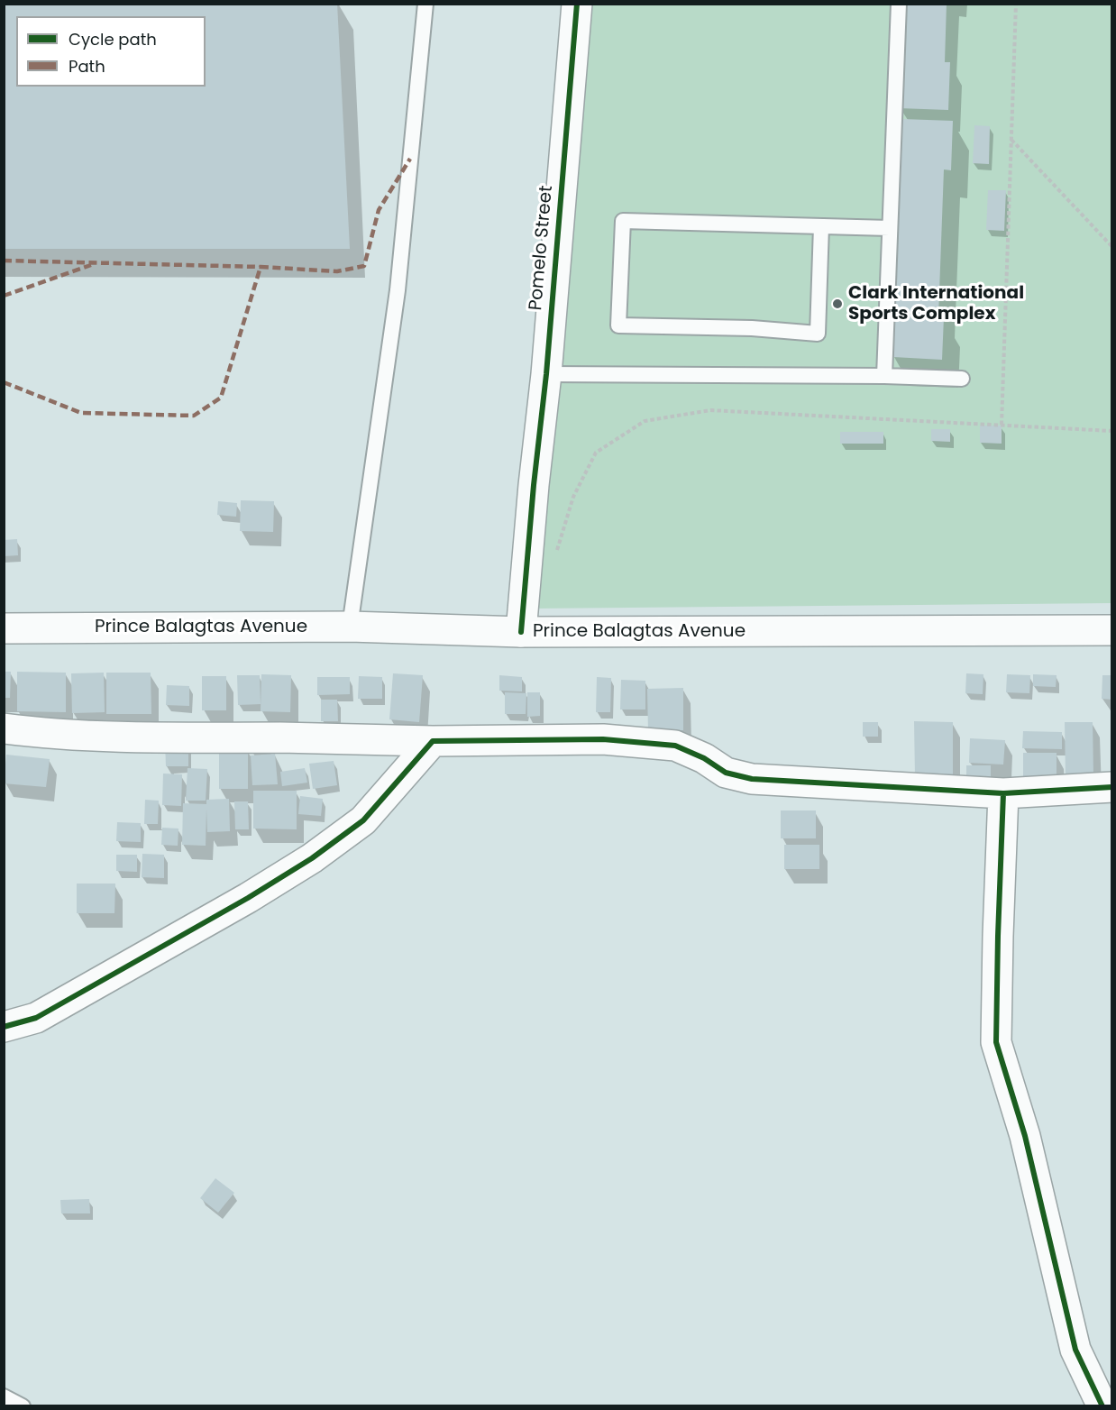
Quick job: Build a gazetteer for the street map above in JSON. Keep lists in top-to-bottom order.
{
  "streets": {
    "street": ["Pomelo Street", "Prince Balagtas Avenue"]
  },
  "crossings": [
    ["Pomelo Street", "Prince Balagtas Avenue"]
  ],
  "places": ["Clark International Sports Complex"],
  "legend": ["Cycle path", "Path"]
}
